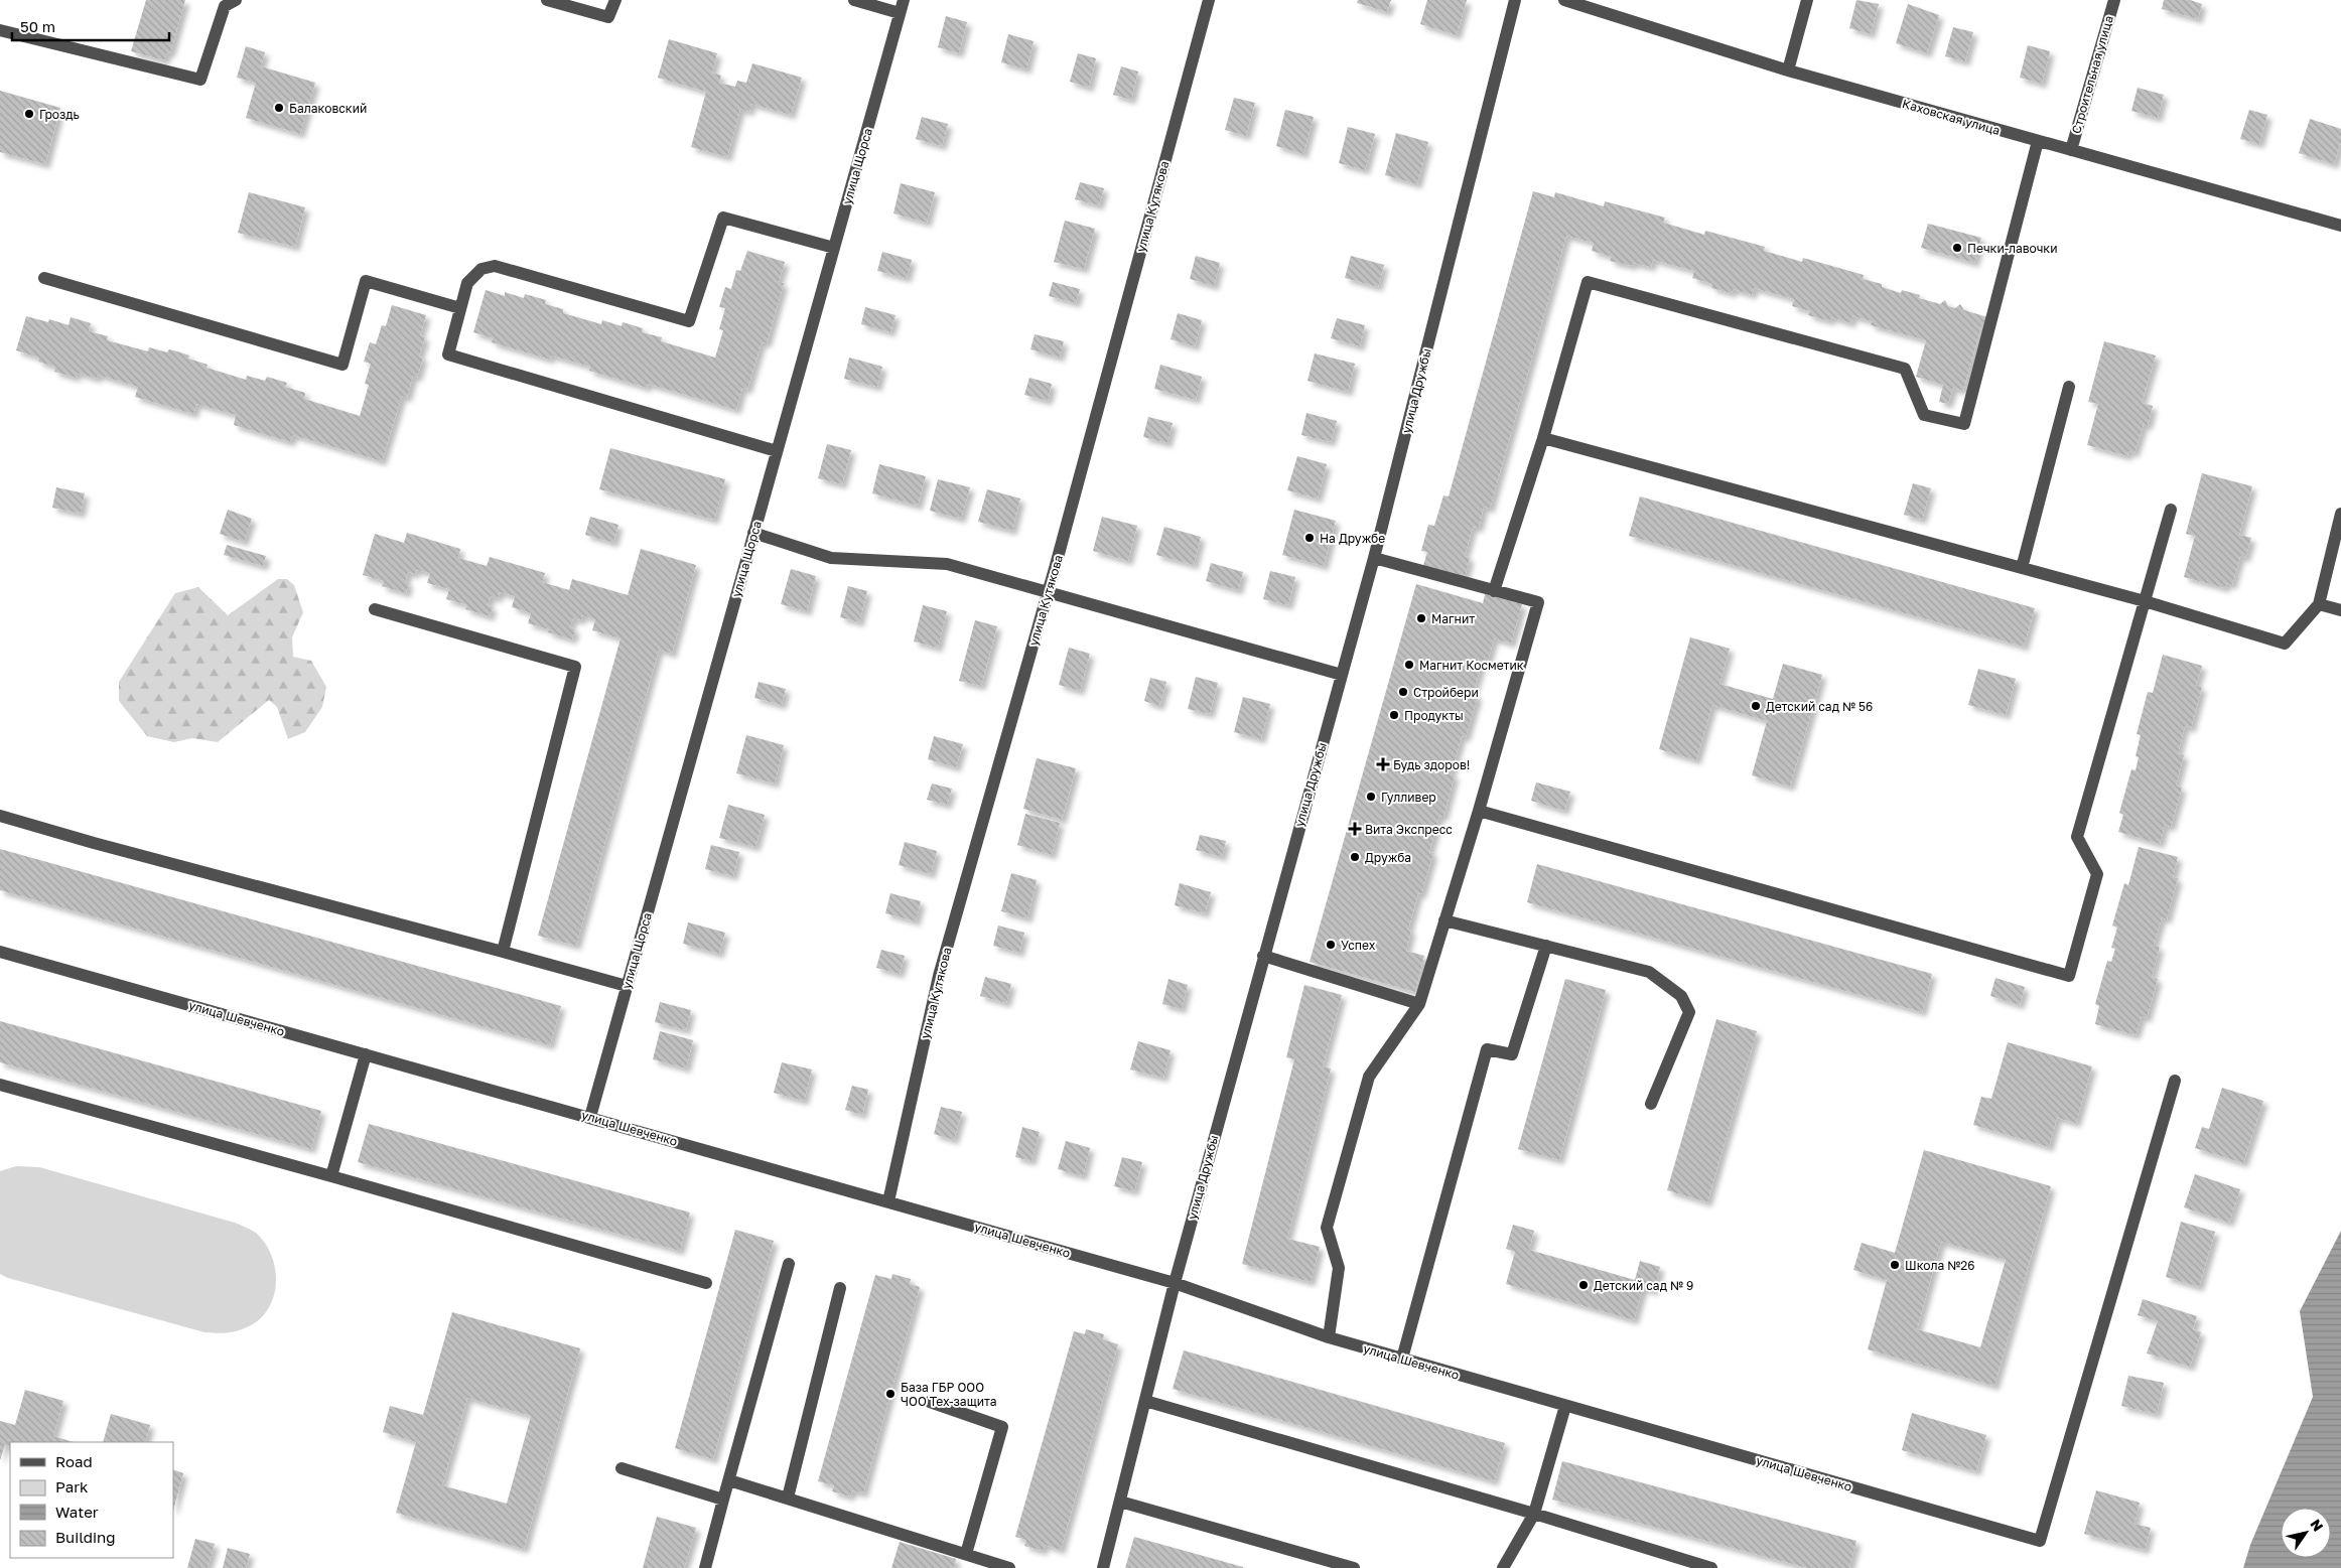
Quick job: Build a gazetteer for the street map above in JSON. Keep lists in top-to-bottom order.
{
  "streets": {
    "street": [
      "Строительная улица",
      "Каховская улица",
      "улица Щорса",
      "улица Кутякова",
      "улица Дружбы",
      "улица Шевченко"
    ]
  },
  "crossings": [
    ["Строительная улица", "Каховская улица"],
    ["улица Щорса", "улица Шевченко"],
    ["улица Кутякова", "улица Шевченко"],
    ["улица Дружбы", "улица Шевченко"]
  ],
  "places": {
    "other": [
      "Балаковский",
      "Гроздь",
      "Печки-лавочки",
      "На Дружбе",
      "Магнит",
      "Магнит Косметик",
      "Стройбери",
      "Детский сад № 56",
      "Продукты",
      "Гулливер",
      "Дружба",
      "Успех",
      "Школа №26",
      "Детский сад № 9",
      "База ГБР ООО ЧОО Тех-защита"
    ],
    "health": ["Будь здоров!", "Вита Экспресс"]
  },
  "legend": [
    "Road",
    "Park",
    "Water",
    "Building"
  ],
  "scale_bar": "50 m",
  "north": "top right"
}
